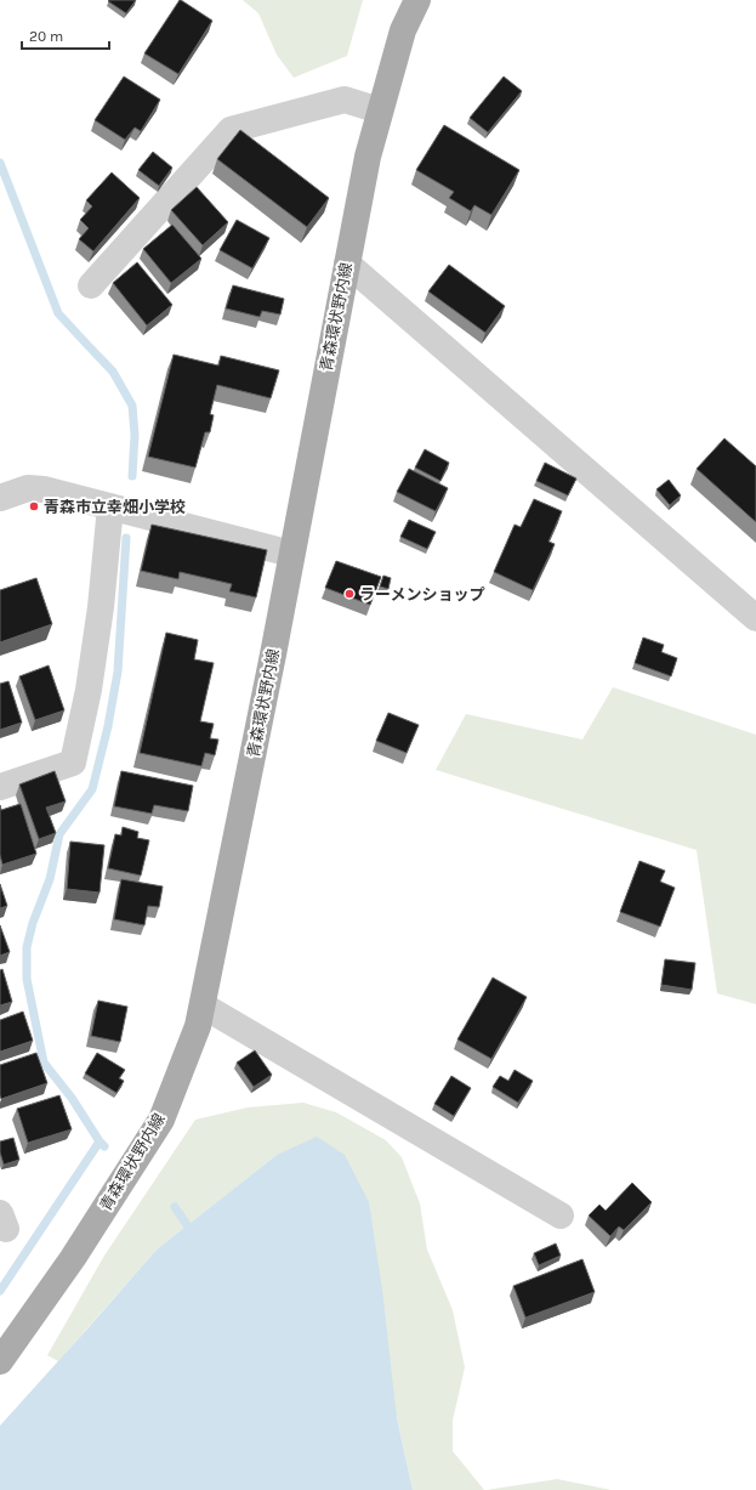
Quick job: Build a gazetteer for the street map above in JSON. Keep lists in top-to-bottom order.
{
  "streets": {
    "main road": ["青森環状野内線"]
  },
  "places": ["青森市立幸畑小学校", "ラーメンショップ"],
  "scale_bar": "20 m"
}
